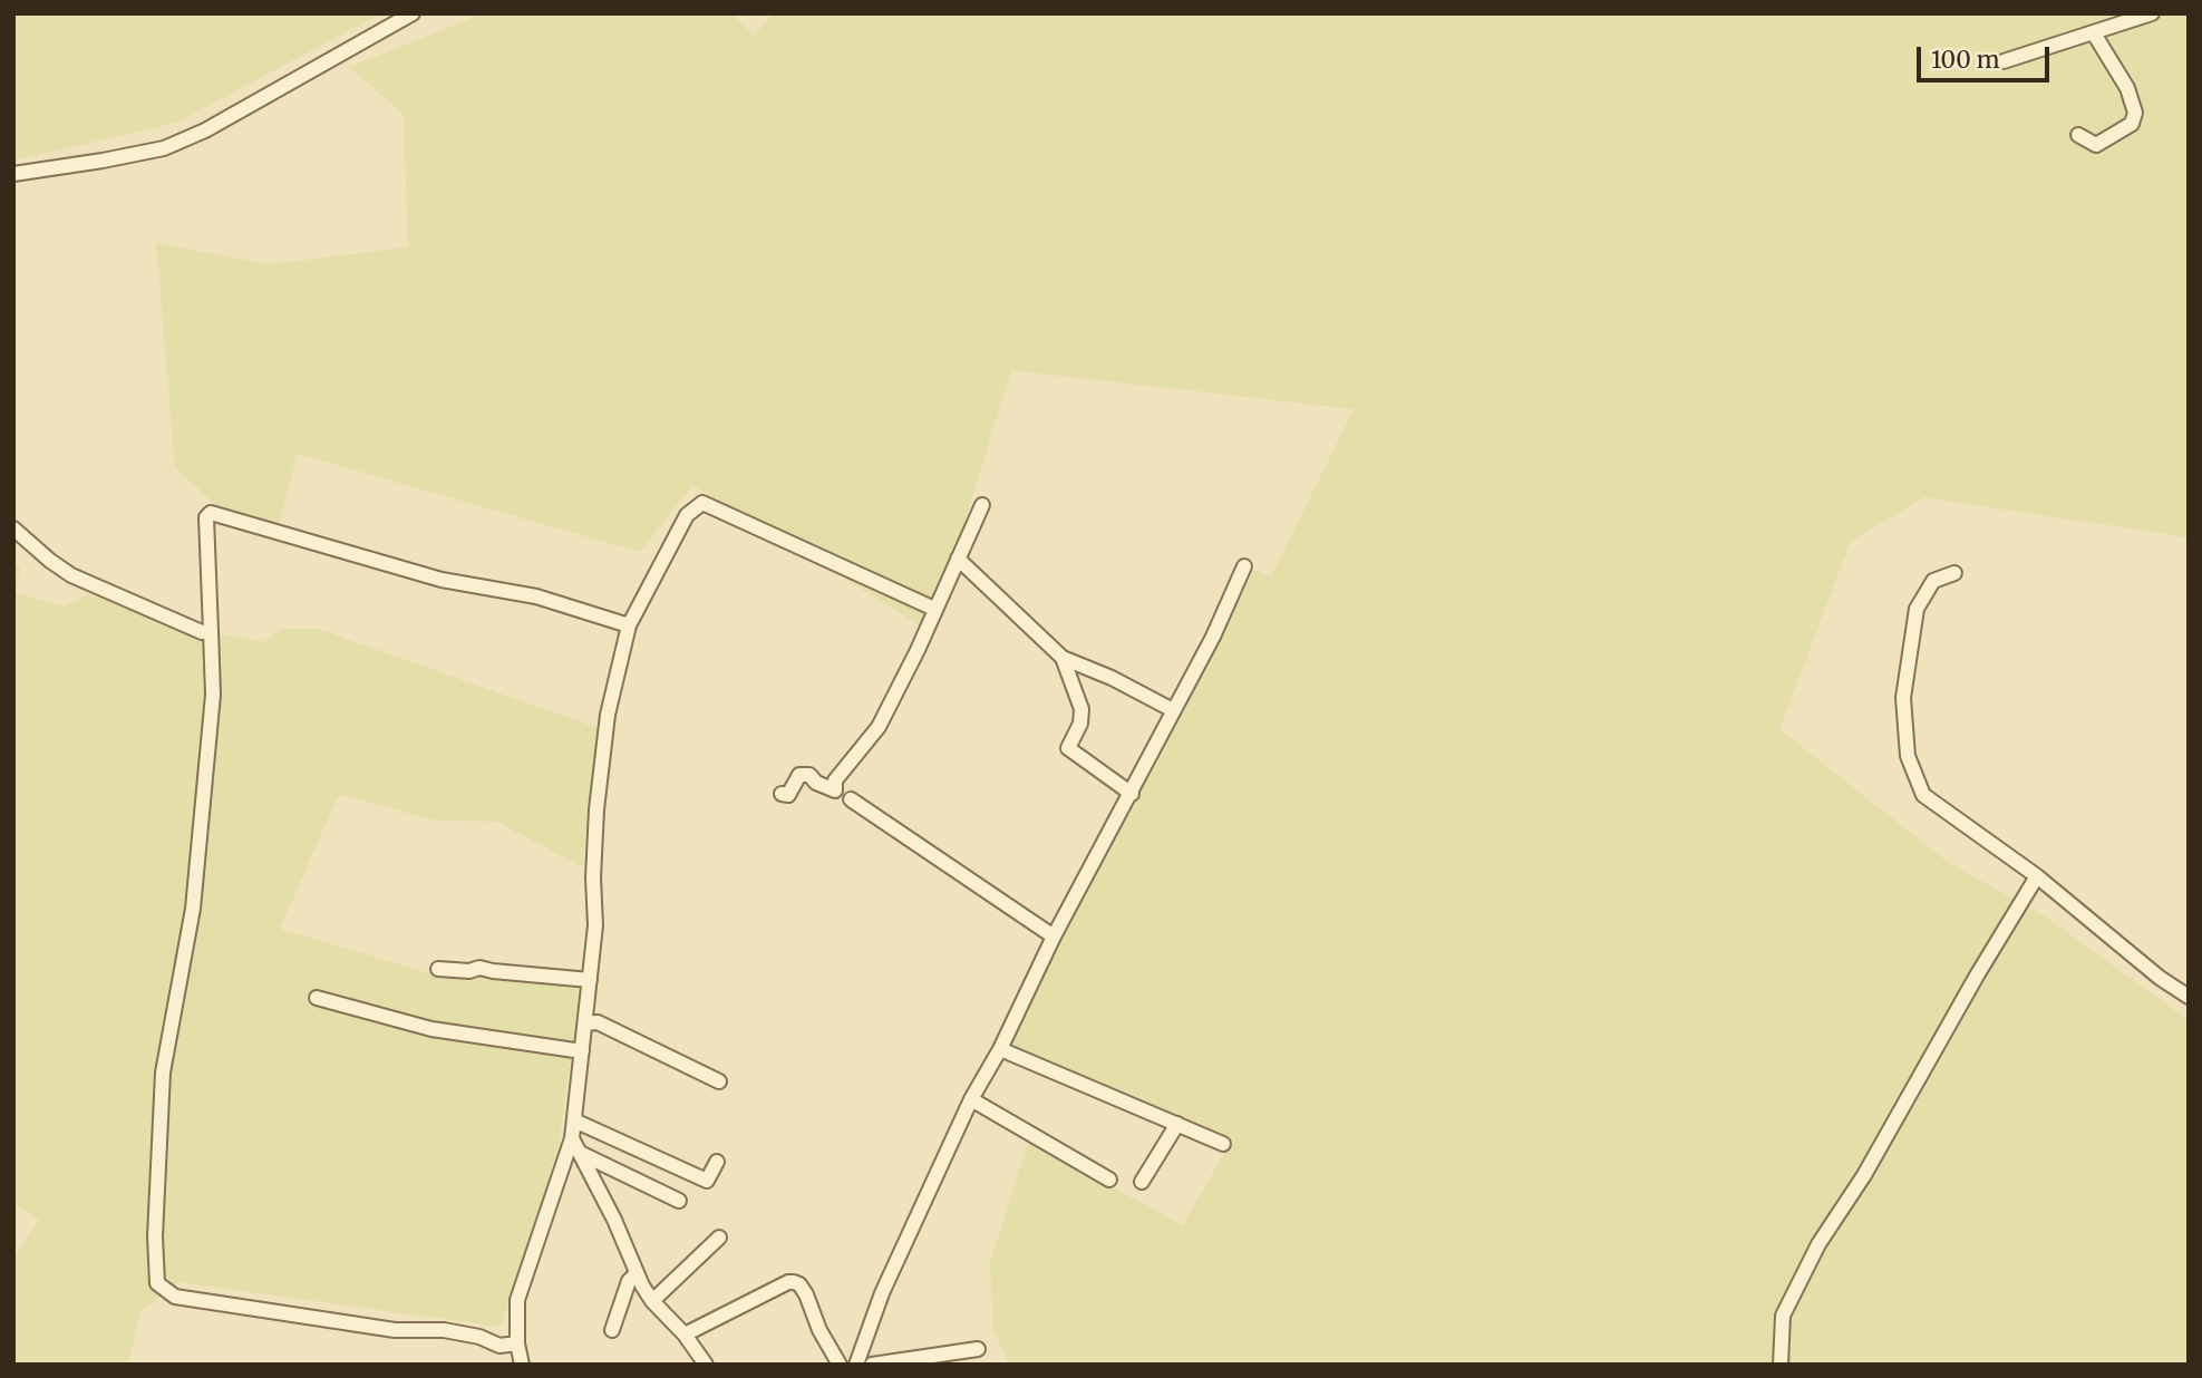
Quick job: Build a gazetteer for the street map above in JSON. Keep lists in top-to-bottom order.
{
  "scale_bar": "100 m"
}
